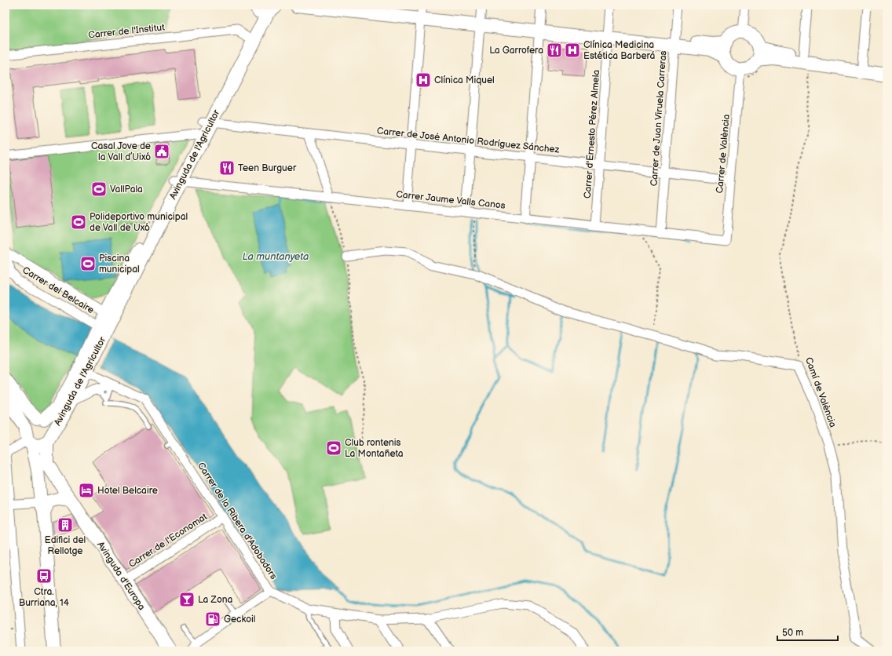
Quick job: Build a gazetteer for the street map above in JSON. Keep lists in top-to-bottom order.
{
  "streets": {
    "street": [
      "Carrer de l'Institut",
      "Carrer de Juan Viruela Carreras",
      "Carrer d'Ernesto Pérez Almela",
      "Carrer de José Antonio Rodríguez Sánchez",
      "Carrer de València",
      "Avinguda de l'Agricultor",
      "Carrer Jaume Valls Canos",
      "Carrer del Belcaire",
      "Camí de València",
      "Carrer de la Ribera d'Adobadors",
      "Carrer de l'Economat",
      "Avinguda d'Europa"
    ]
  },
  "crossings": [
    ["Carrer de l'Institut", "Avinguda de l'Agricultor"],
    ["Carrer de Juan Viruela Carreras", "Carrer de José Antonio Rodríguez Sánchez"],
    ["Carrer de Juan Viruela Carreras", "Carrer Jaume Valls Canos"],
    ["Carrer d'Ernesto Pérez Almela", "Carrer de José Antonio Rodríguez Sánchez"],
    ["Carrer d'Ernesto Pérez Almela", "Carrer Jaume Valls Canos"],
    ["Carrer de José Antonio Rodríguez Sánchez", "Carrer de València"],
    ["Carrer de José Antonio Rodríguez Sánchez", "Avinguda de l'Agricultor"],
    ["Carrer de València", "Carrer Jaume Valls Canos"],
    ["Avinguda de l'Agricultor", "Carrer Jaume Valls Canos"],
    ["Avinguda de l'Agricultor", "Carrer del Belcaire"],
    ["Avinguda de l'Agricultor", "Carrer de la Ribera d'Adobadors"],
    ["Avinguda de l'Agricultor", "Avinguda d'Europa"],
    ["Carrer de la Ribera d'Adobadors", "Carrer de l'Economat"],
    ["Carrer de l'Economat", "Avinguda d'Europa"]
  ],
  "water": ["La muntanyeta"],
  "places": {
    "restaurant": ["La Garrofera", "Teen Burguer"],
    "hospital": ["Clínica Medicina Estética Barberá", "Clínica Miquel"],
    "public building": ["Casal Jove de la Vall d’Uixó"],
    "sports": [
      "VallPala",
      "Polideportivo municipal de Vall de Uxó",
      "Piscina municipal",
      "Club rontenis La Montañeta"
    ],
    "hotel": ["Hotel Belcaire"],
    "building": ["Edifici del Rellotge"],
    "bus stop": ["Ctra. Burriana, 14"],
    "bar": ["La Zona"],
    "fuel station": ["Geckoil"]
  },
  "scale_bar": "50 m"
}
